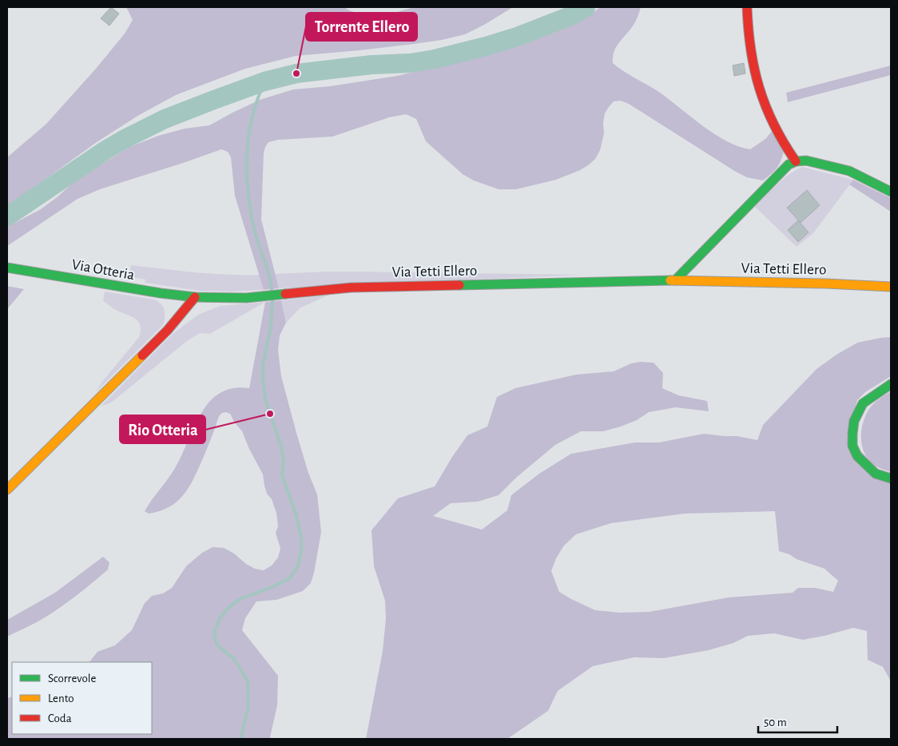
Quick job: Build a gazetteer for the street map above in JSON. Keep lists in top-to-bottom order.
{
  "streets": {
    "main road": ["Via Tetti Ellero", "Via Otteria"]
  },
  "crossings": [
    ["Via Tetti Ellero", "Via Otteria"]
  ],
  "places": ["Torrente Ellero", "Rio Otteria"],
  "legend": ["Scorrevole", "Lento", "Coda"],
  "scale_bar": "50 m"
}
